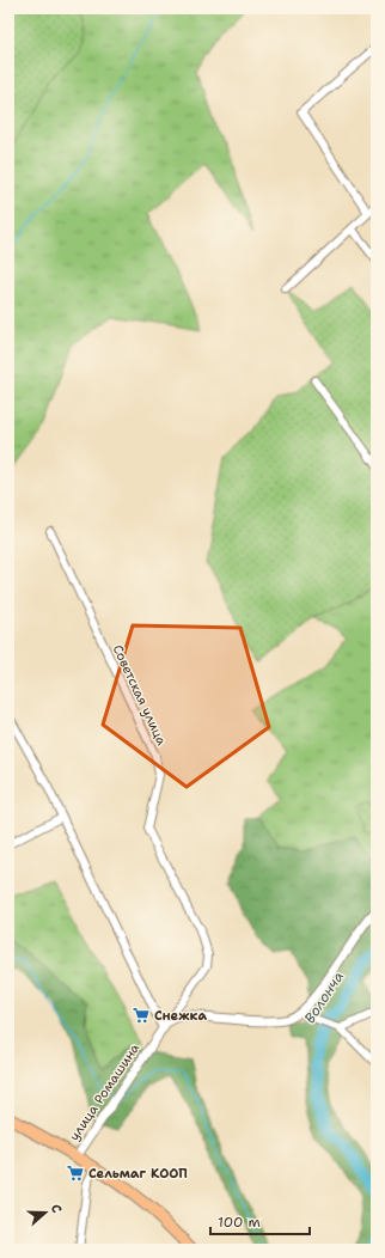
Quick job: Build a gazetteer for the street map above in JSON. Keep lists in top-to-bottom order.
{
  "streets": {
    "street": ["Советская улица", "улица Ромашина"]
  },
  "crossings": [
    ["Советская улица", "улица Ромашина"]
  ],
  "water": ["Волонча"],
  "places": {
    "supermarket": ["Снежка", "Сельмаг КООП"]
  },
  "scale_bar": "100 m",
  "north": "right"
}
